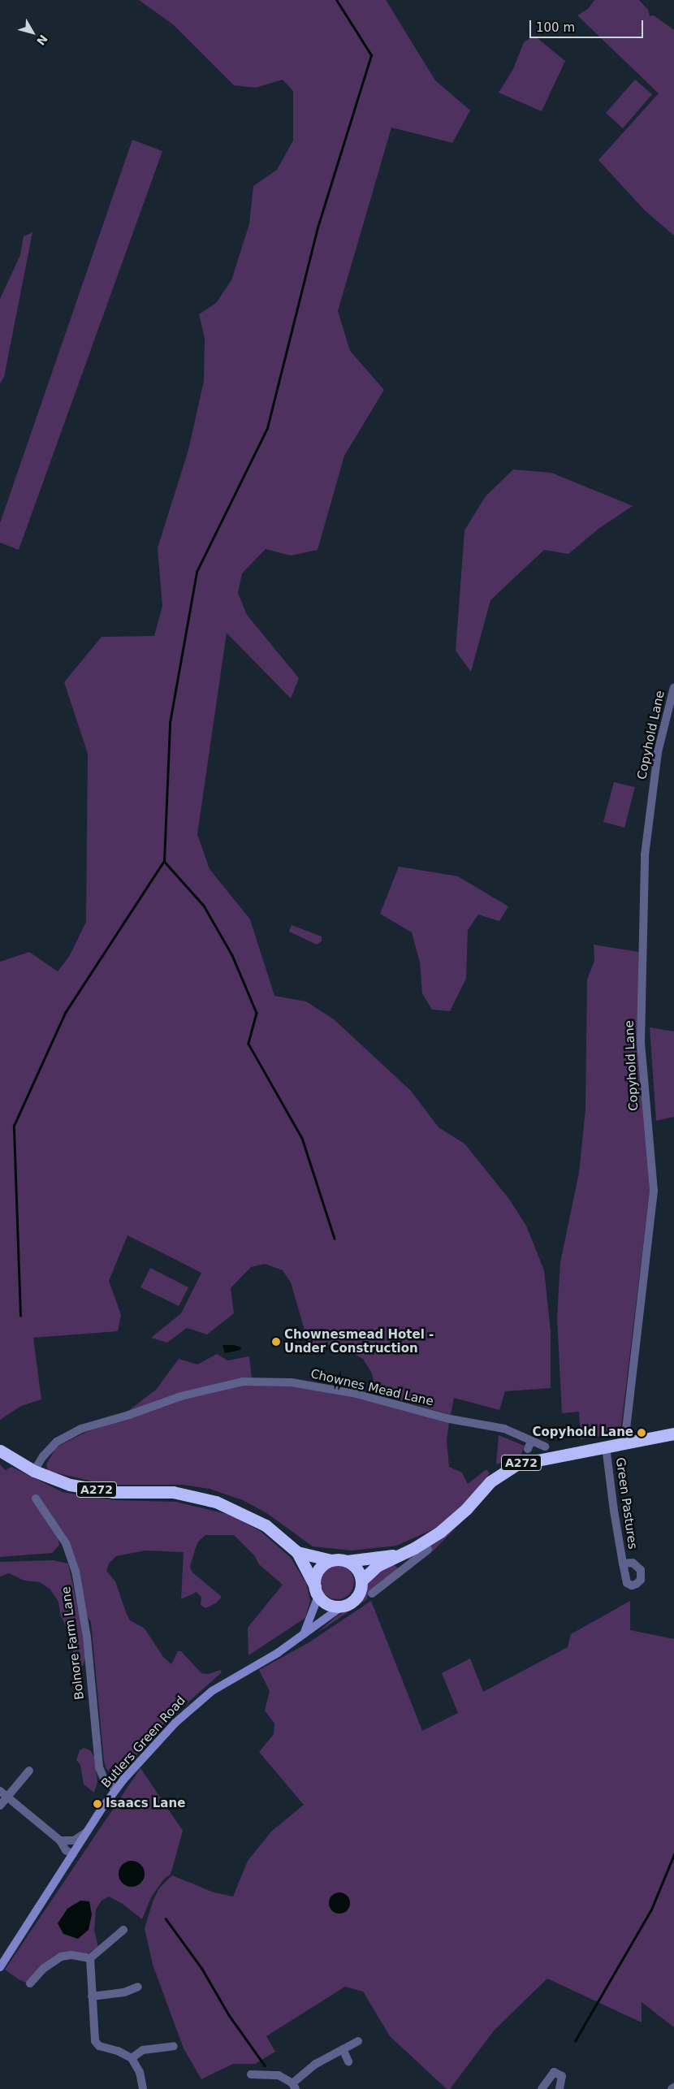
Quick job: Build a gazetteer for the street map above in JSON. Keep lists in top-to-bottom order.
{
  "streets": {
    "highway": ["A272"],
    "main road": ["Butlers Green Road"],
    "street": [
      "Copyhold Lane",
      "Chownes Mead Lane",
      "Green Pastures",
      "Bolnore Farm Lane"
    ]
  },
  "crossings": [
    ["Copyhold Lane", "A272"],
    ["Chownes Mead Lane", "A272"],
    ["A272", "Green Pastures"],
    ["A272", "Butlers Green Road"],
    ["Bolnore Farm Lane", "Butlers Green Road"]
  ],
  "places": ["Chownesmead Hotel - Under Construction", "Copyhold Lane", "Isaacs Lane"],
  "scale_bar": "100 m",
  "north": "bottom right"
}
